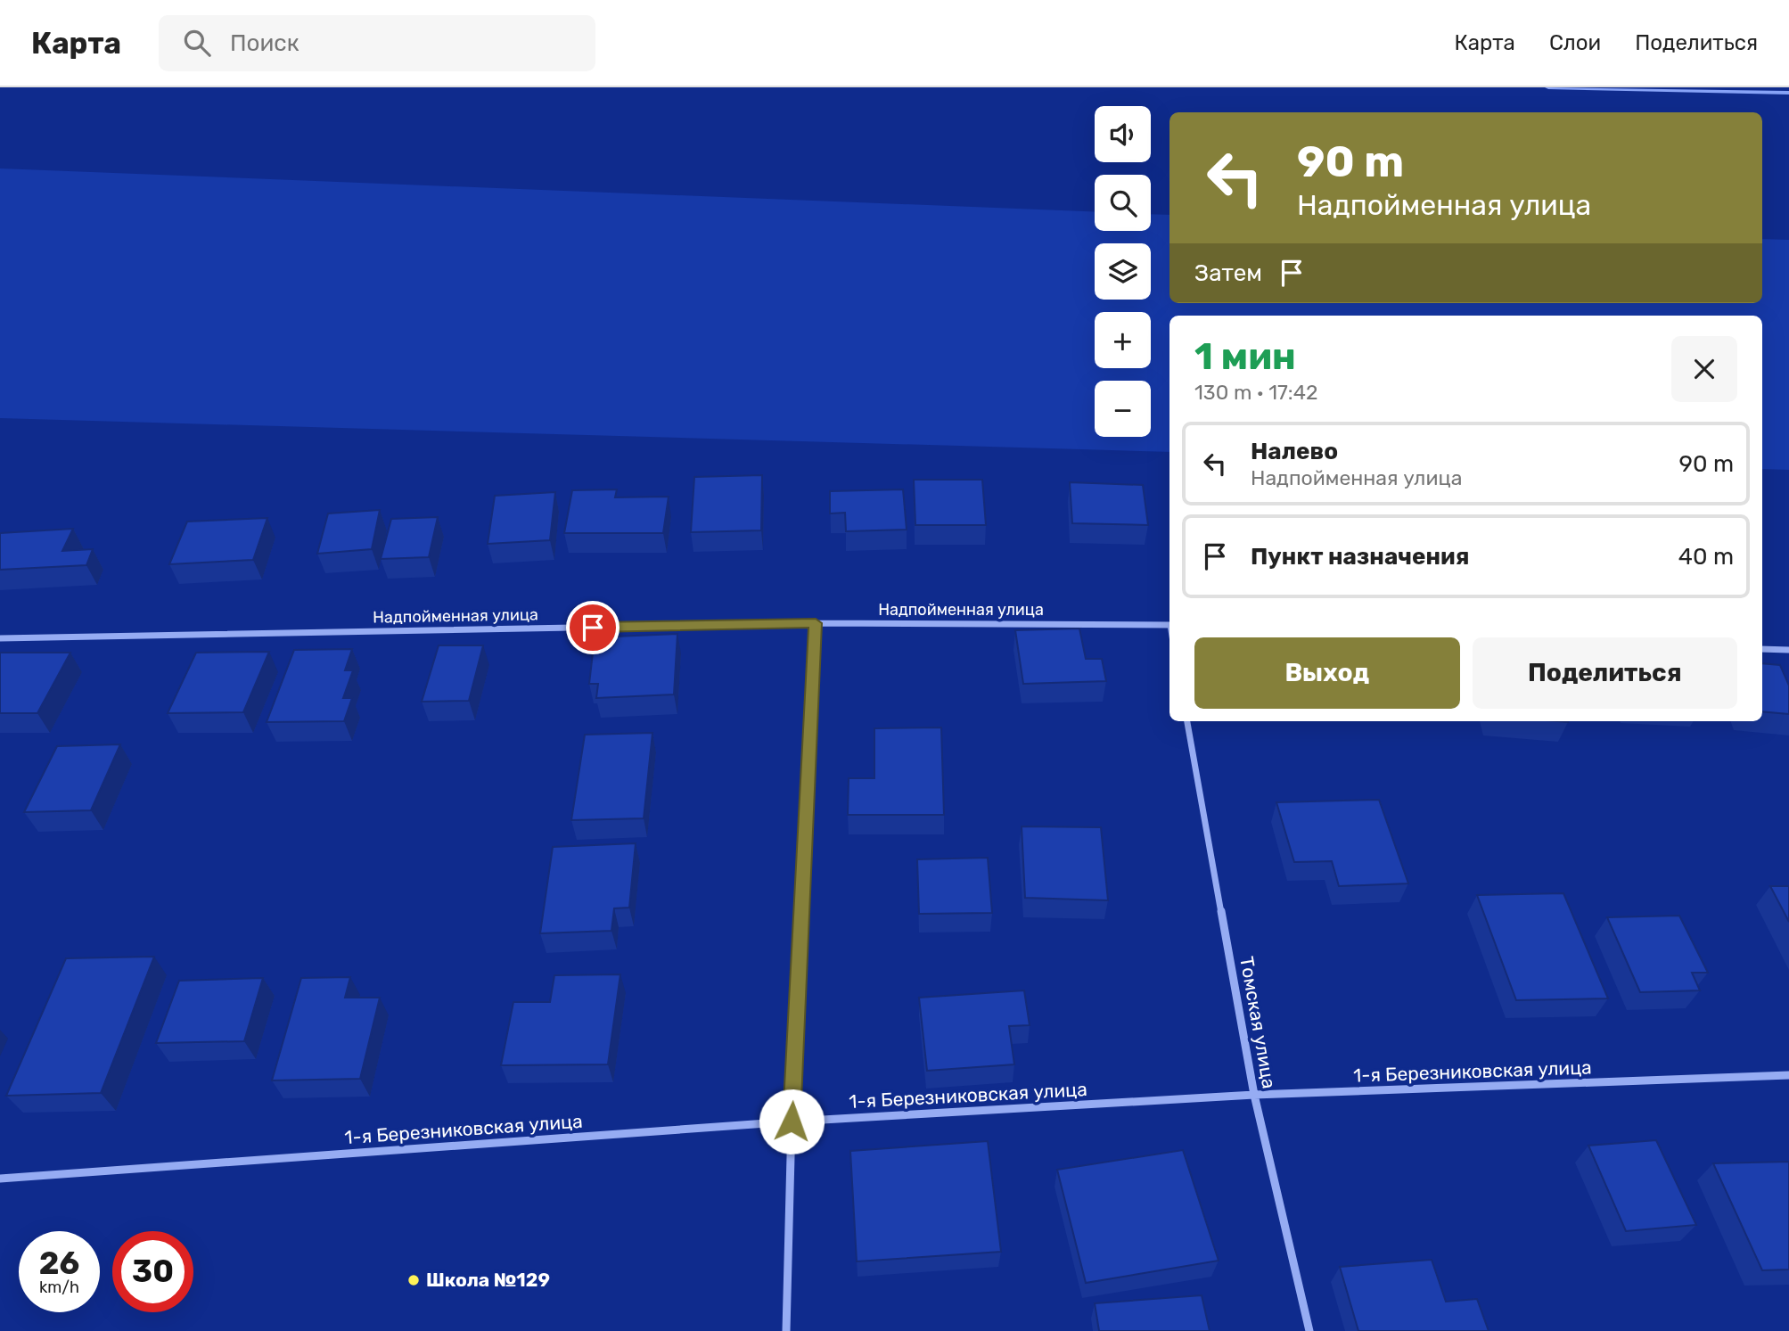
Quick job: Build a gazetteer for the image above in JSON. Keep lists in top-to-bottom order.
{
  "streets": {
    "street": ["Надпойменная улица", "Томская улица", "1-я Березниковская улица"]
  },
  "crossings": [
    ["Томская улица", "1-я Березниковская улица"]
  ],
  "places": ["Школа №129"],
  "page": {
    "header": "Карта",
    "search": "Поиск",
    "nav": ["Карта", "Слои", "Поделиться"],
    "map_buttons": ["+", "−"],
    "turn": ["90 m", "Надпойменная улица"],
    "then": "Затем",
    "heading": ["1 мин", "130 m · 17:42"],
    "list": [
      {
        "name": "Налево",
        "note": "Надпойменная улица",
        "value": "90 m"
      },
      {
        "name": "Пункт назначения",
        "value": "40 m"
      }
    ],
    "buttons": ["Выход", "Поделиться"],
    "speed": "26 km/h",
    "limit": "30"
  }
}
